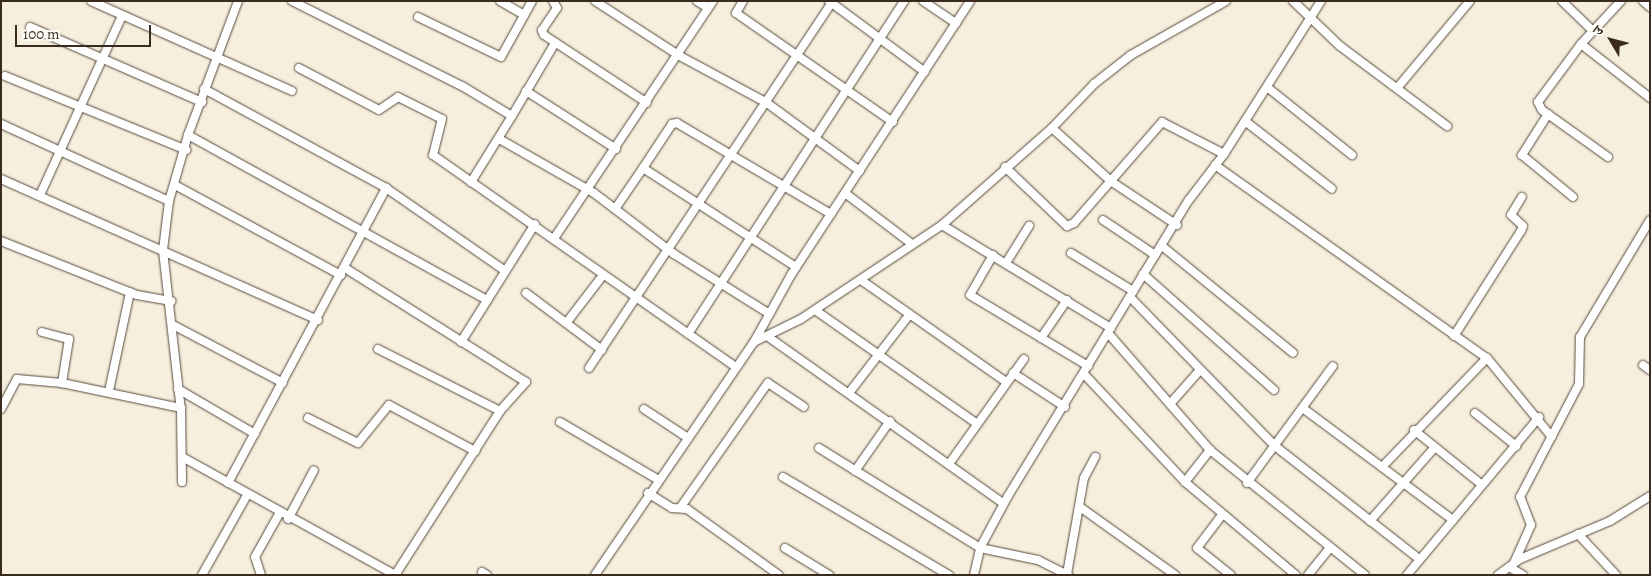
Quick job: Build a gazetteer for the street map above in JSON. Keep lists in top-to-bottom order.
{
  "scale_bar": "100 m",
  "north": "top left"
}
